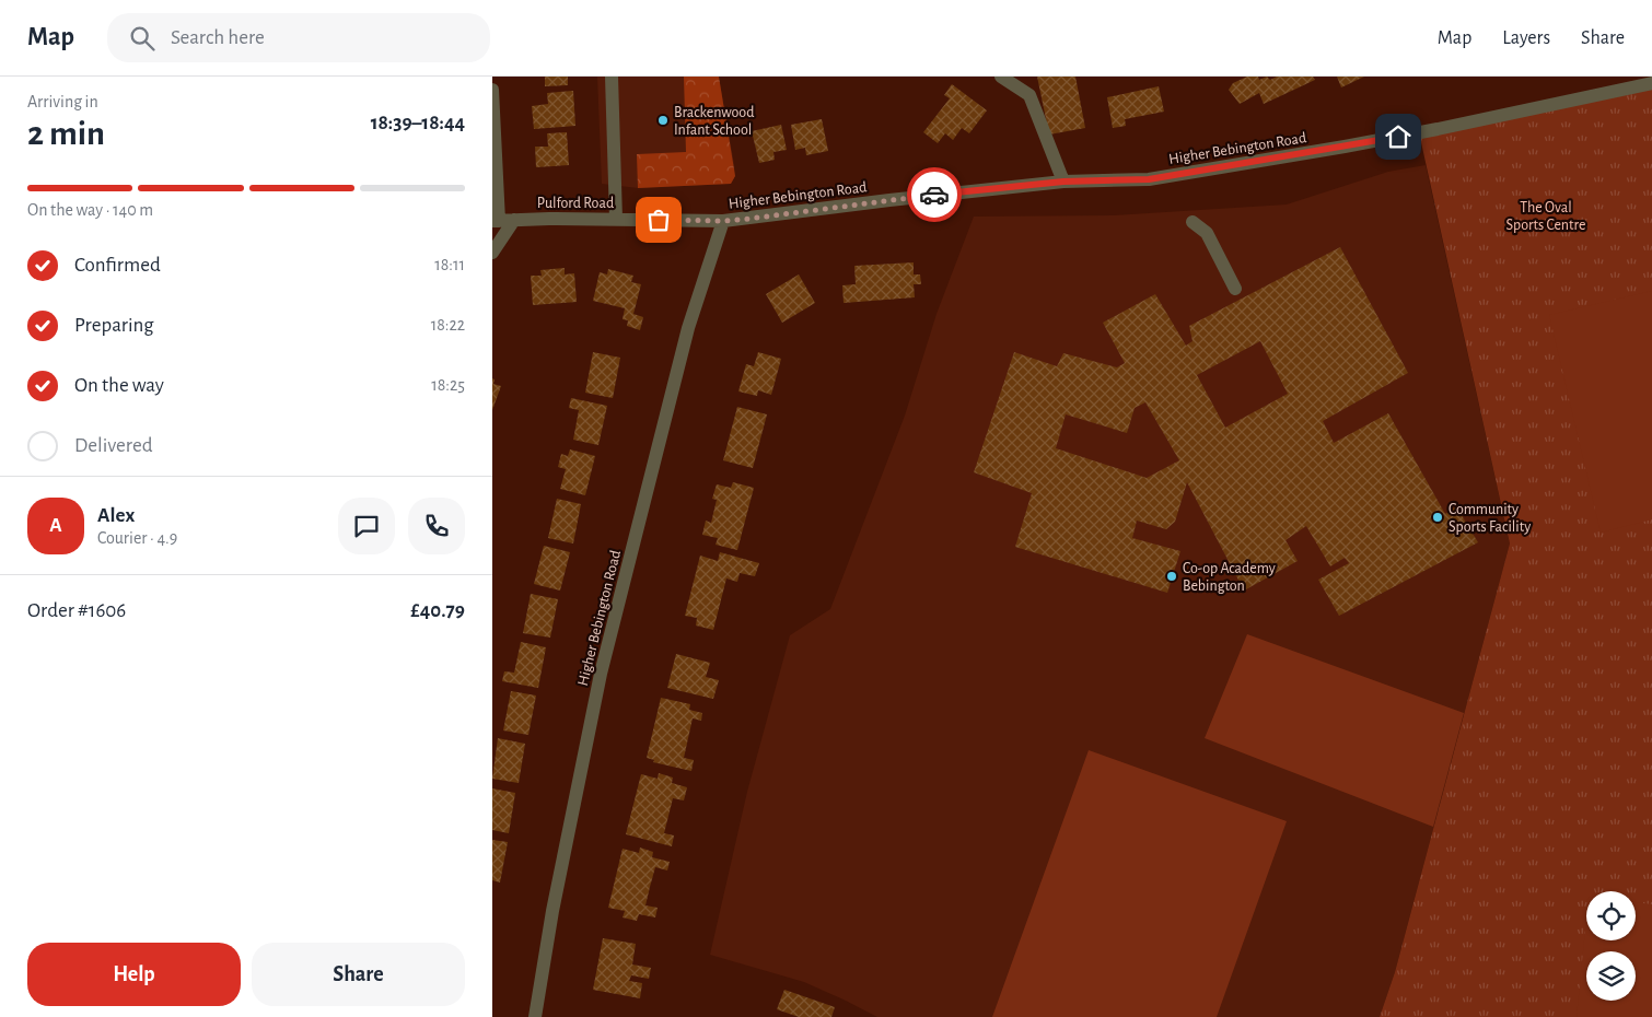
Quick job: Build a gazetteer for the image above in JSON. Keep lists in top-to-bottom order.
{
  "streets": {
    "street": ["Higher Bebington Road", "Pulford Road"]
  },
  "crossings": [
    ["Higher Bebington Road", "Pulford Road"]
  ],
  "parks": ["The Oval Sports Centre"],
  "places": ["Brackenwood Infant School", "Community Sports Facility", "Co-op Academy Bebington"],
  "page": {
    "header": "Map",
    "search": "Search here",
    "nav": ["Map", "Layers", "Share"],
    "heading": ["2 min", "Arriving in", "18:39–18:44"],
    "panel": [
      "Alex",
      "Courier · 4.9",
      "Order #1606",
      "£40.79"
    ],
    "bar": "On the way · 140 m",
    "list": [
      ["Confirmed", "18:11"],
      ["Preparing", "18:22"],
      ["On the way", "18:25"],
      "Delivered"
    ],
    "round": "A",
    "buttons": ["Help", "Share"]
  }
}
